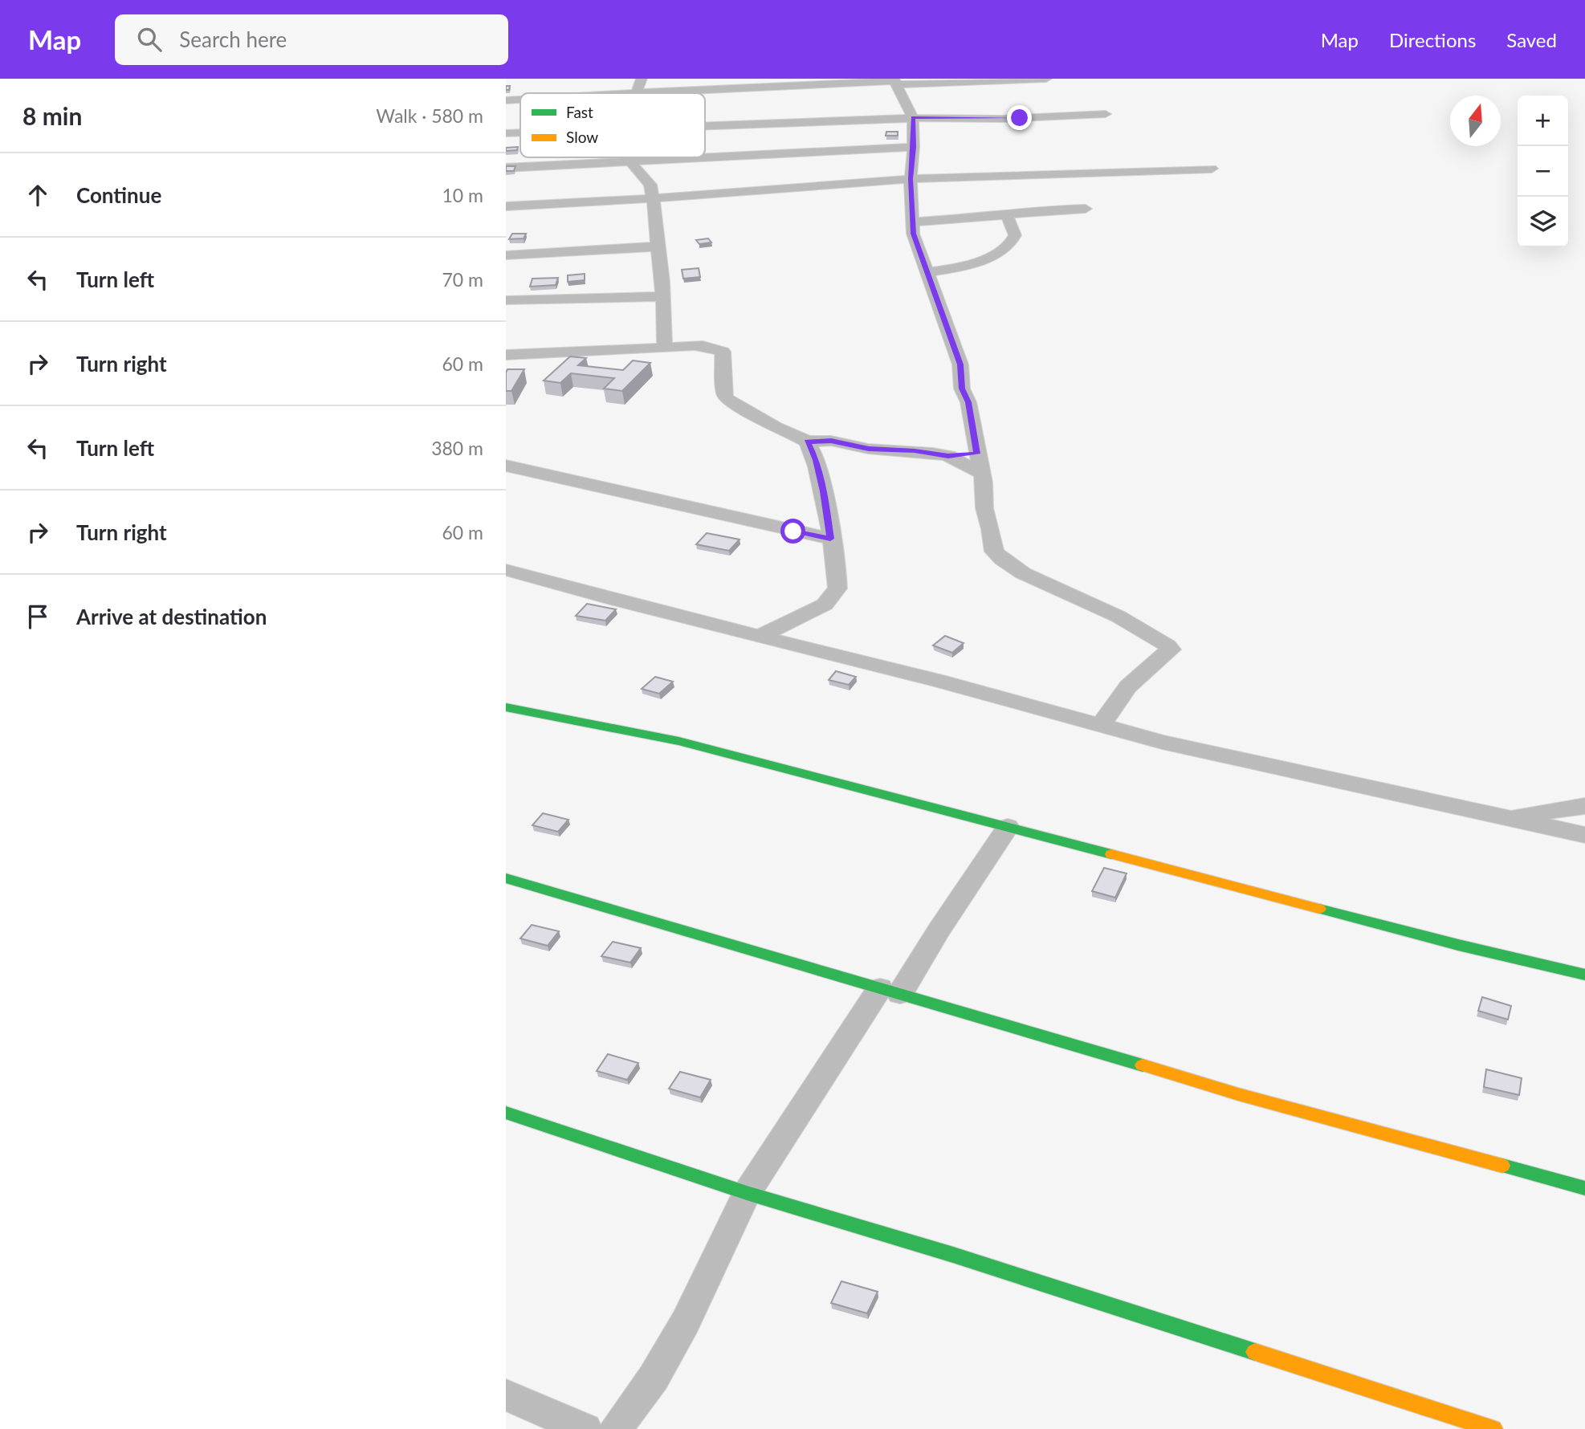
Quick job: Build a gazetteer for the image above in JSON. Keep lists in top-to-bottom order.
{
  "legend": ["Fast", "Slow"],
  "north": "top",
  "page": {
    "header": "Map",
    "search": "Search here",
    "nav": ["Map", "Directions", "Saved"],
    "heading": ["8 min", "Walk · 580 m"],
    "map_buttons": ["+", "−"],
    "list": [
      ["Continue", "10 m"],
      ["Turn left", "70 m"],
      ["Turn right", "60 m"],
      ["Turn left", "380 m"],
      ["Turn right", "60 m"],
      "Arrive at destination"
    ]
  }
}
